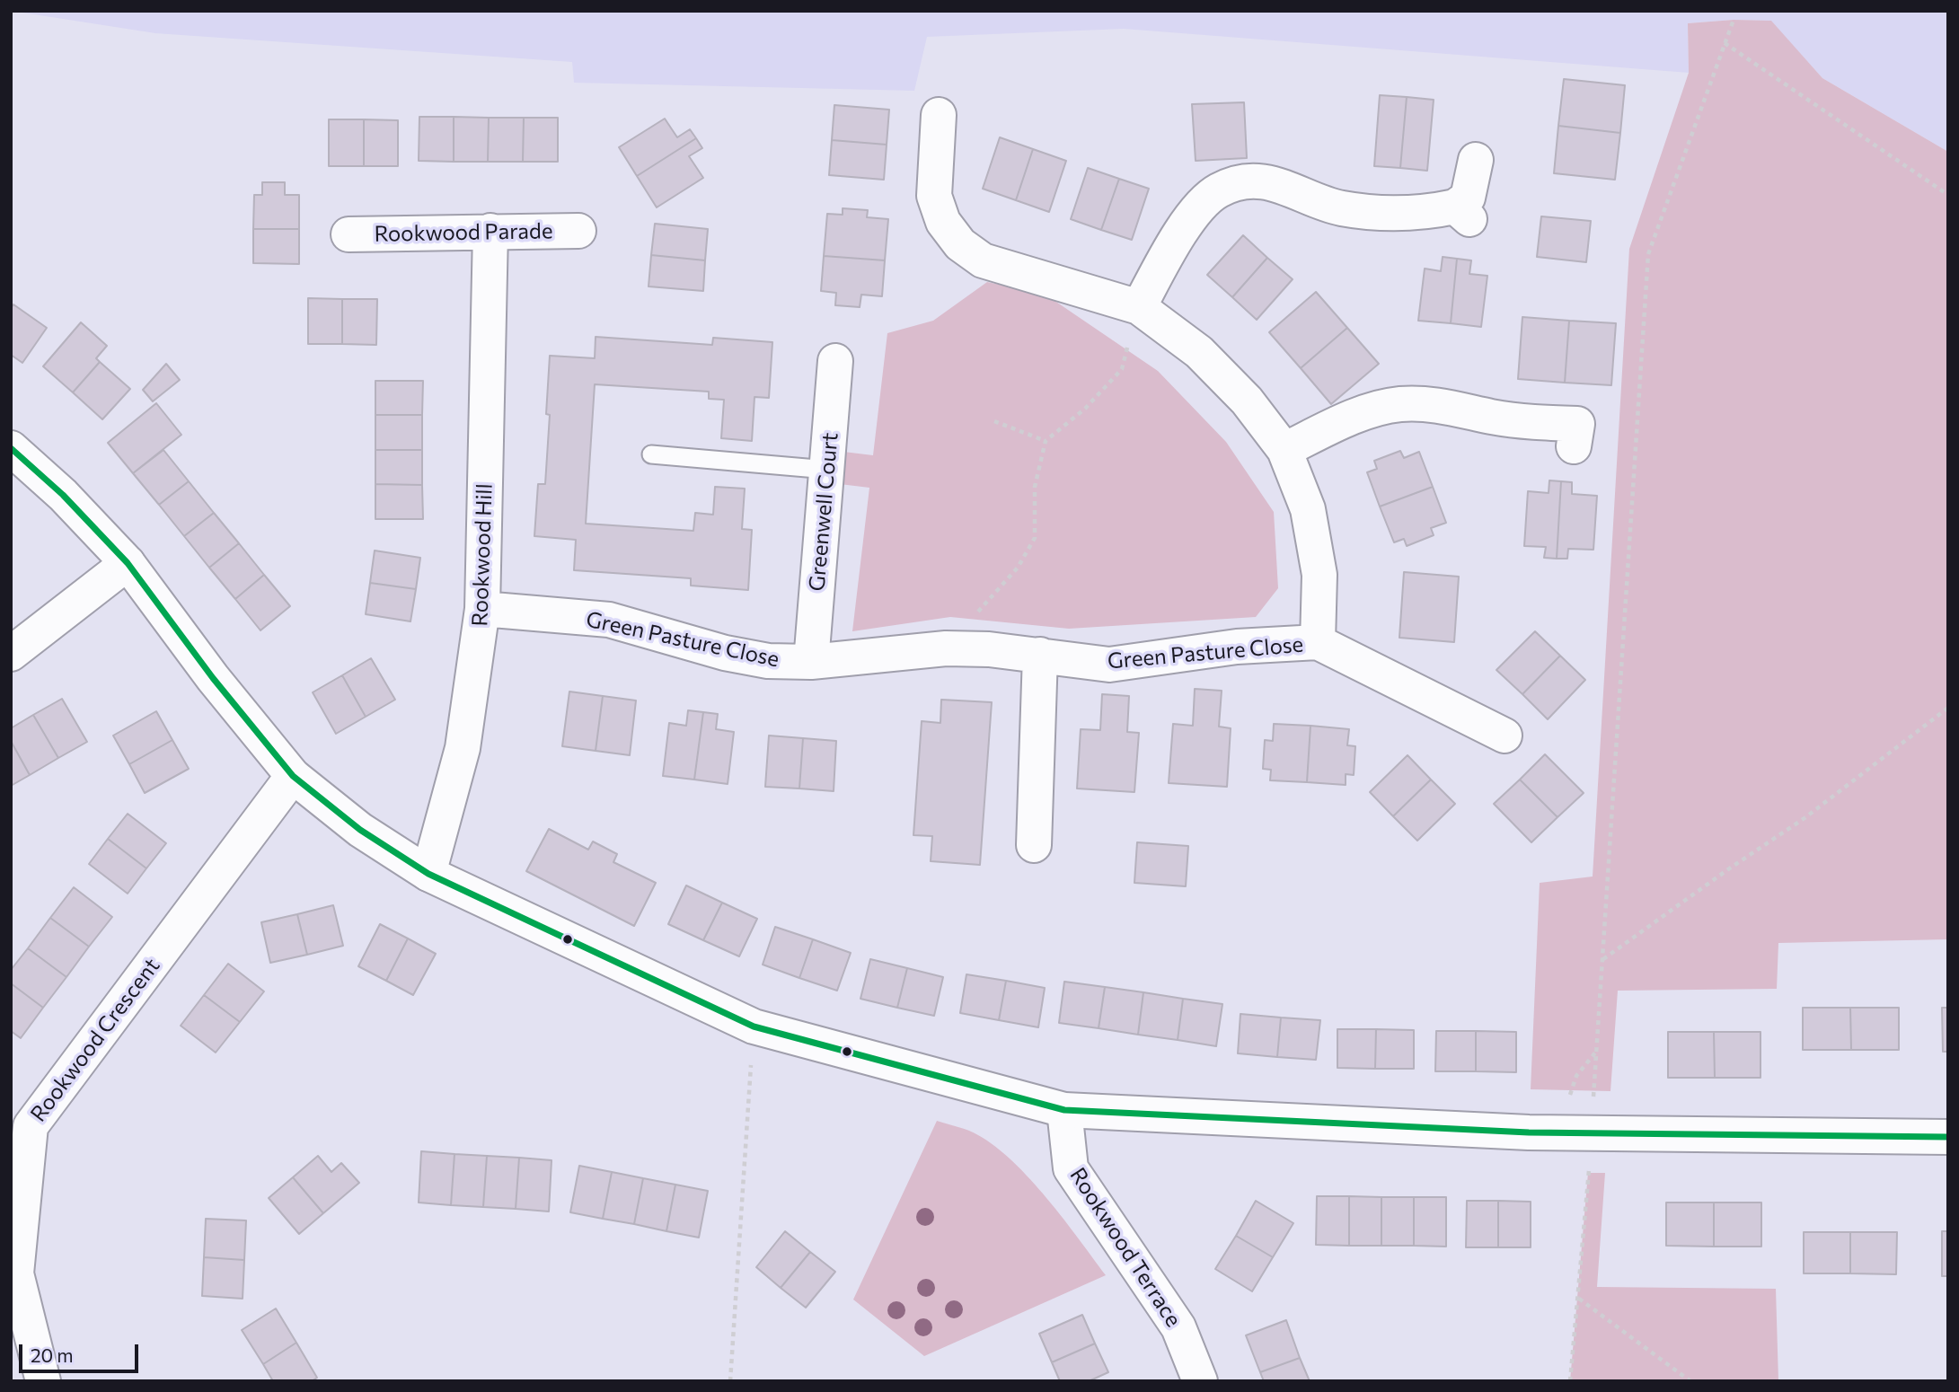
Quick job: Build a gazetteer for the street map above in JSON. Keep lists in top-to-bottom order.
{
  "streets": {
    "street": [
      "Rookwood Parade",
      "Greenwell Court",
      "Rookwood Hill",
      "Green Pasture Close",
      "Rookwood Crescent",
      "Rookwood Terrace"
    ]
  },
  "crossings": [
    ["Rookwood Parade", "Rookwood Hill"],
    ["Greenwell Court", "Green Pasture Close"],
    ["Rookwood Hill", "Green Pasture Close"]
  ],
  "scale_bar": "20 m"
}
